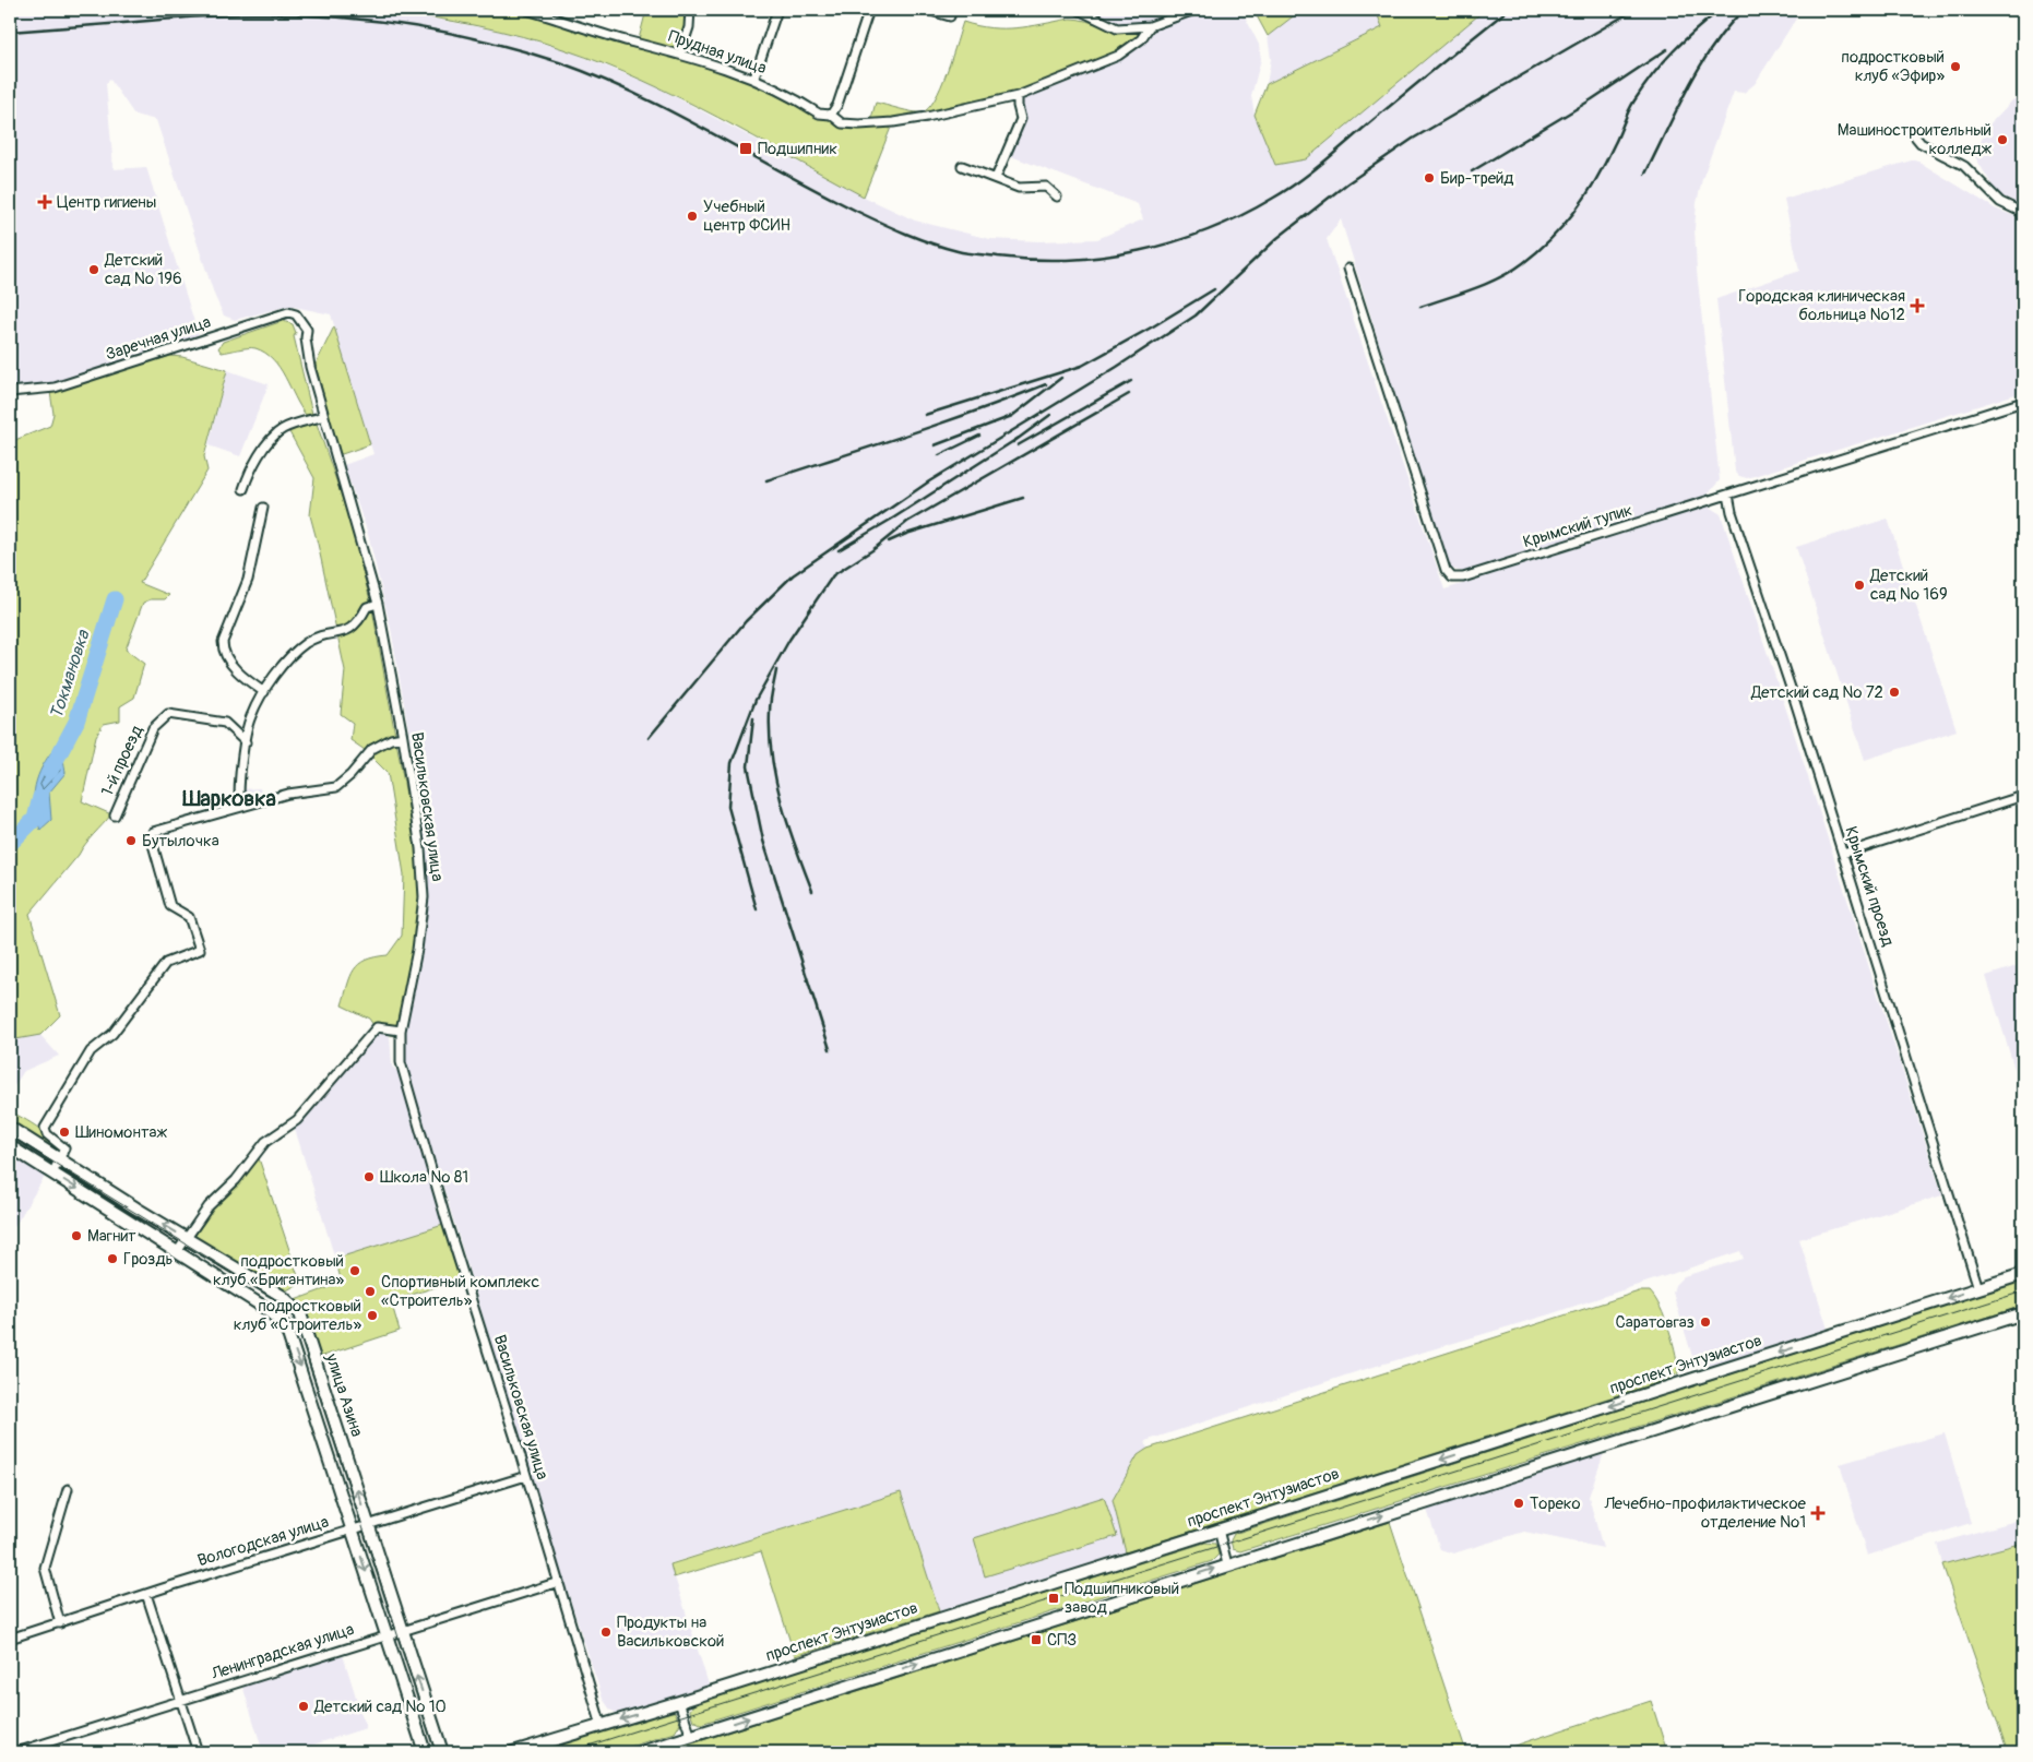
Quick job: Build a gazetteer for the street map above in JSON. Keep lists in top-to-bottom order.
{
  "streets": {
    "main road": ["проспект Энтузиастов", "улица Азина"],
    "street": [
      "Прудная улица",
      "Заречная улица",
      "Крымский тупик",
      "1-й проезд",
      "Васильковская улица",
      "Крымский проезд",
      "Вологодская улица",
      "Ленинградская улица"
    ]
  },
  "crossings": [
    ["Заречная улица", "Васильковская улица"],
    ["Крымский тупик", "Крымский проезд"],
    ["Васильковская улица", "проспект Энтузиастов"],
    ["Васильковская улица", "Вологодская улица"],
    ["Васильковская улица", "Ленинградская улица"],
    ["Крымский проезд", "проспект Энтузиастов"],
    ["улица Азина", "Вологодская улица"],
    ["улица Азина", "Ленинградская улица"]
  ],
  "districts": ["Шарковка"],
  "water": ["Токмановка"],
  "places": {
    "other": [
      "подростковый клуб «Эфир»",
      "Машиностроительный колледж",
      "Бир-трейд",
      "Учебный центр ФСИН",
      "Детский сад № 196",
      "Детский сад № 169",
      "Детский сад № 72",
      "Бутылочка",
      "Шиномонтаж",
      "Школа № 81",
      "Магнит",
      "Гроздь",
      "подростковый клуб «Бригантина»",
      "Спортивный комплекс «Строитель»",
      "подростковый клуб «Строитель»",
      "Саратовгаз",
      "Тореко",
      "Продукты на Васильковской",
      "Детский сад № 10"
    ],
    "transit": ["Подшипник", "Подшипниковый завод", "СПЗ"],
    "health": ["Центр гигиены", "Городская клиническая больница №12", "Лечебно-профилактическое отделение №1"]
  }
}
